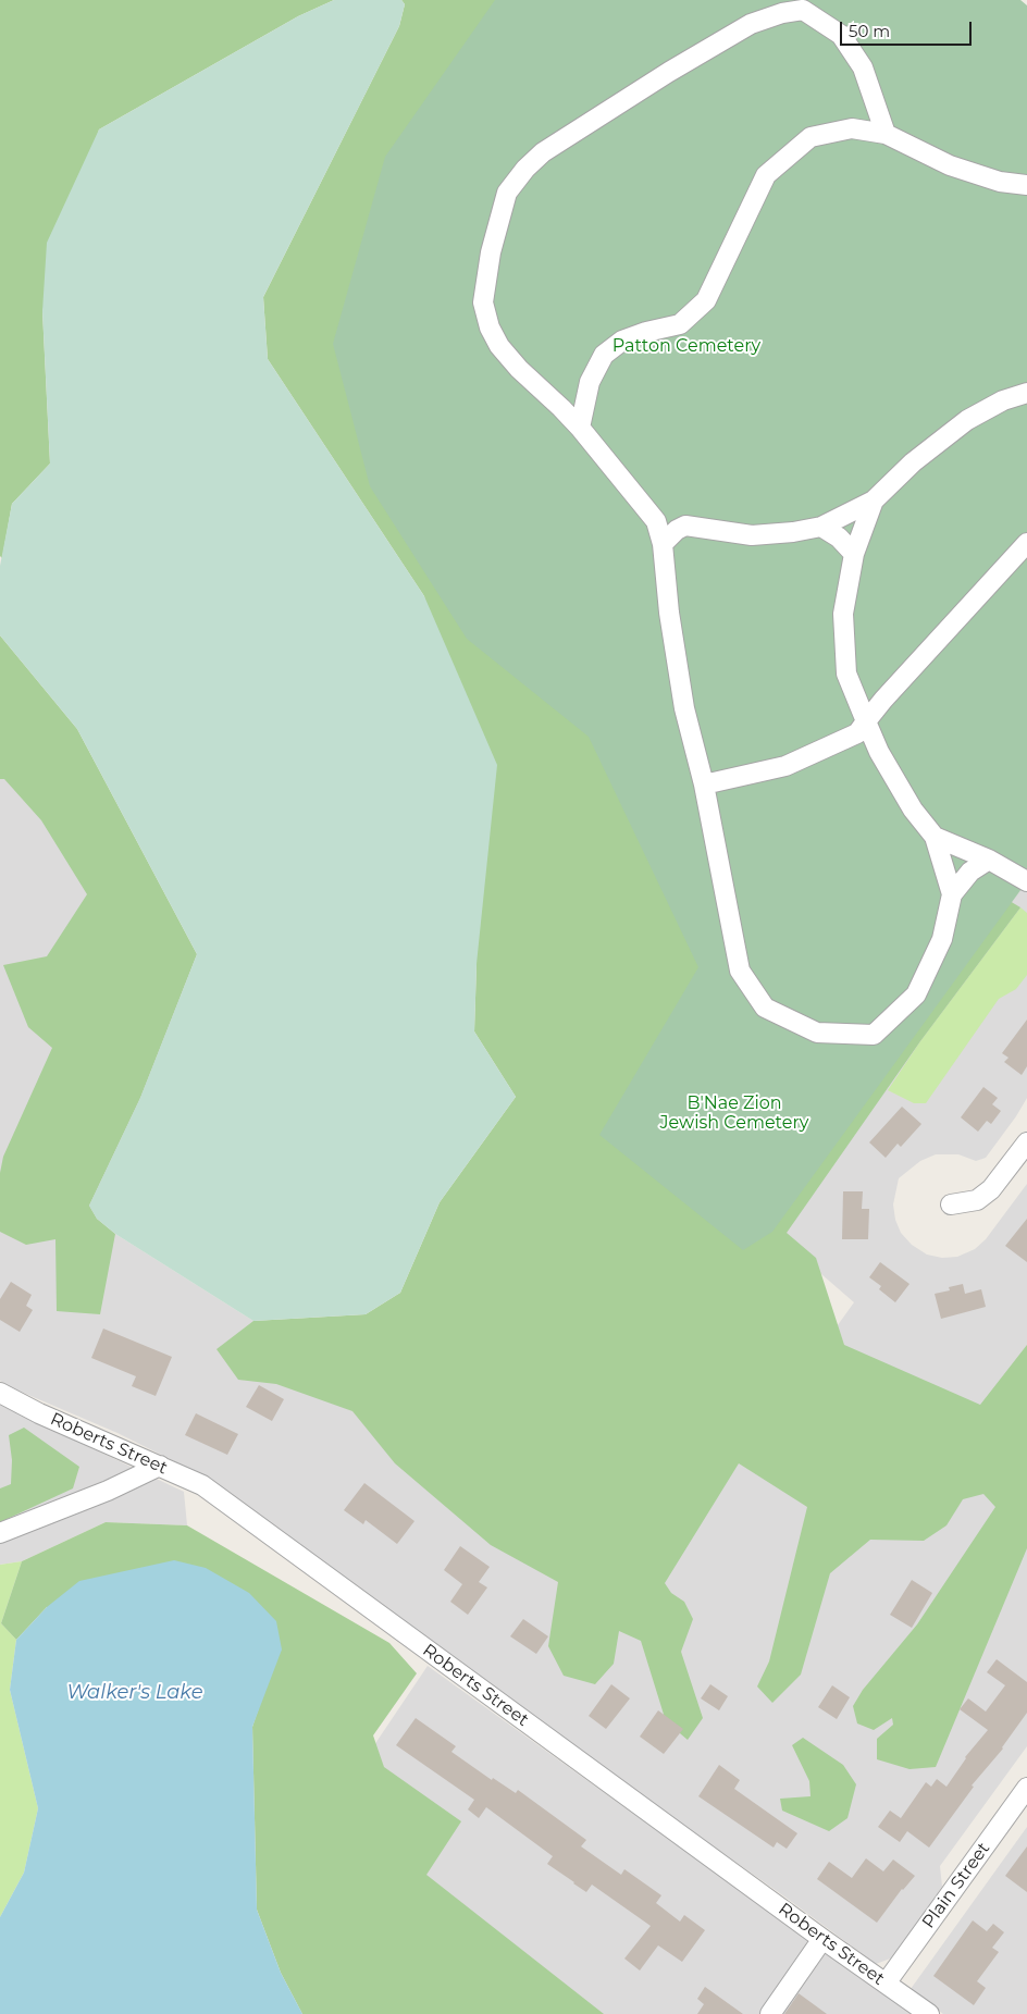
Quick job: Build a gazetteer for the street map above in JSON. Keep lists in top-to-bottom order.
{
  "streets": {
    "street": ["Roberts Street", "Plain Street"]
  },
  "crossings": [
    ["Roberts Street", "Plain Street"]
  ],
  "water": ["Walker's Lake"],
  "parks": ["Patton Cemetery", "B'Nae Zion Jewish Cemetery"],
  "scale_bar": "50 m"
}
